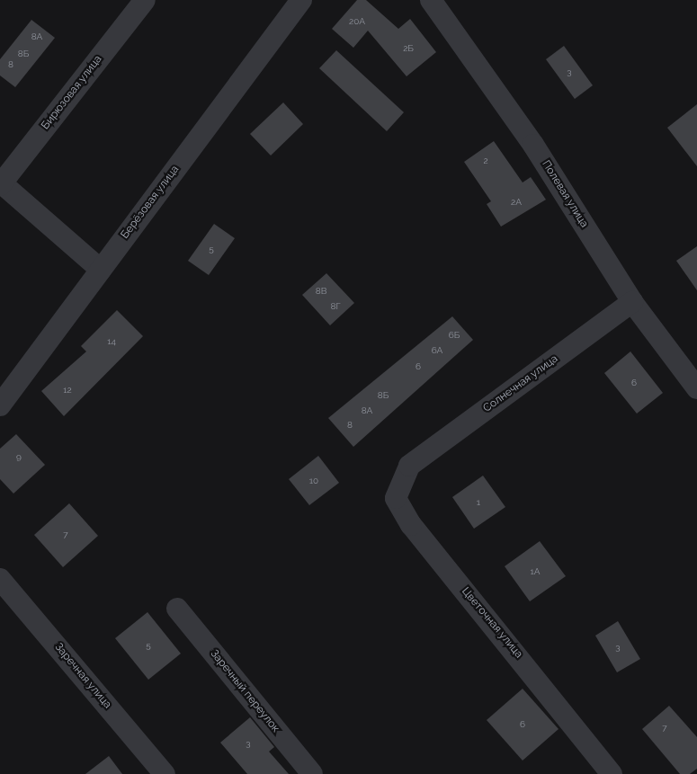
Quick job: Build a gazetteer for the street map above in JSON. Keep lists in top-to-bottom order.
{
  "streets": {
    "street": [
      "Бирюзовая улица",
      "Полевая улица",
      "Берёзовая улица",
      "Солнечная улица",
      "Цветочная улица",
      "Заречная улица",
      "Заречный переулок"
    ]
  },
  "crossings": [
    ["Полевая улица", "Солнечная улица"],
    ["Солнечная улица", "Цветочная улица"]
  ],
  "house_numbers": [
    "20А",
    "8А",
    "2Б",
    "8Б",
    "8",
    "3",
    "2",
    "2А",
    "5",
    "8В",
    "8Г",
    "6Б",
    "14",
    "6А",
    "6",
    "6",
    "12",
    "8Б",
    "8А",
    "8",
    "9",
    "10",
    "1",
    "7",
    "1А",
    "5",
    "3",
    "6",
    "7",
    "3"
  ]
}
